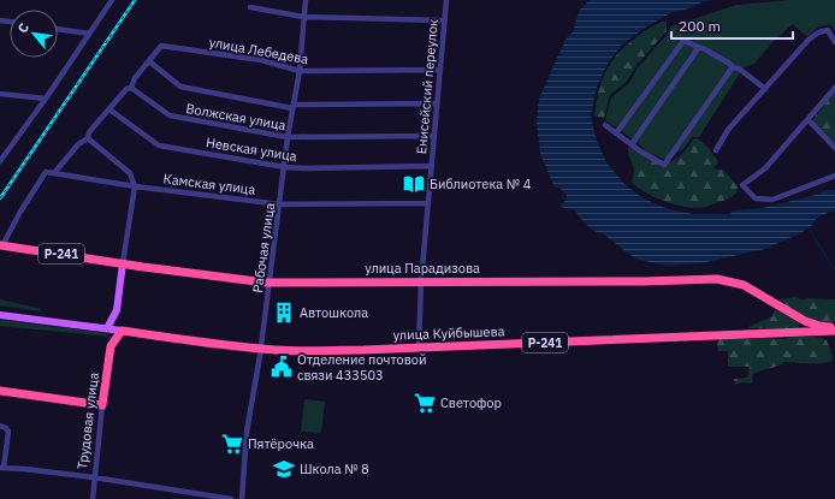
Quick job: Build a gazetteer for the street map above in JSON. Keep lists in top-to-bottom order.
{
  "streets": {
    "highway": [
      "Р-241",
      "улица Парадизова",
      "улица Куйбышева",
      "Трудовая улица"
    ],
    "street": [
      "улица Лебедева",
      "Енисейский переулок",
      "Волжская улица",
      "Невская улица",
      "Камская улица",
      "Рабочая улица"
    ]
  },
  "crossings": [
    ["улица Лебедева", "Енисейский переулок"],
    ["улица Лебедева", "Рабочая улица"],
    ["Енисейский переулок", "Волжская улица"],
    ["Енисейский переулок", "Невская улица"],
    ["Енисейский переулок", "Камская улица"],
    ["Енисейский переулок", "улица Парадизова"],
    ["Енисейский переулок", "улица Куйбышева"],
    ["Волжская улица", "Рабочая улица"],
    ["Невская улица", "Рабочая улица"],
    ["Камская улица", "Рабочая улица"],
    ["Камская улица", "улица Парадизова"],
    ["Рабочая улица", "улица Парадизова"],
    ["Рабочая улица", "улица Куйбышева"],
    ["улица Парадизова", "улица Куйбышева"]
  ],
  "places": {
    "library": ["Библиотека № 4"],
    "building": ["Автошкола"],
    "public building": ["Отделение почтовой связи 433503"],
    "supermarket": ["Светофор", "Пятёрочка"],
    "school or university": ["Школа № 8"]
  },
  "scale_bar": "200 m",
  "north": "top left"
}
